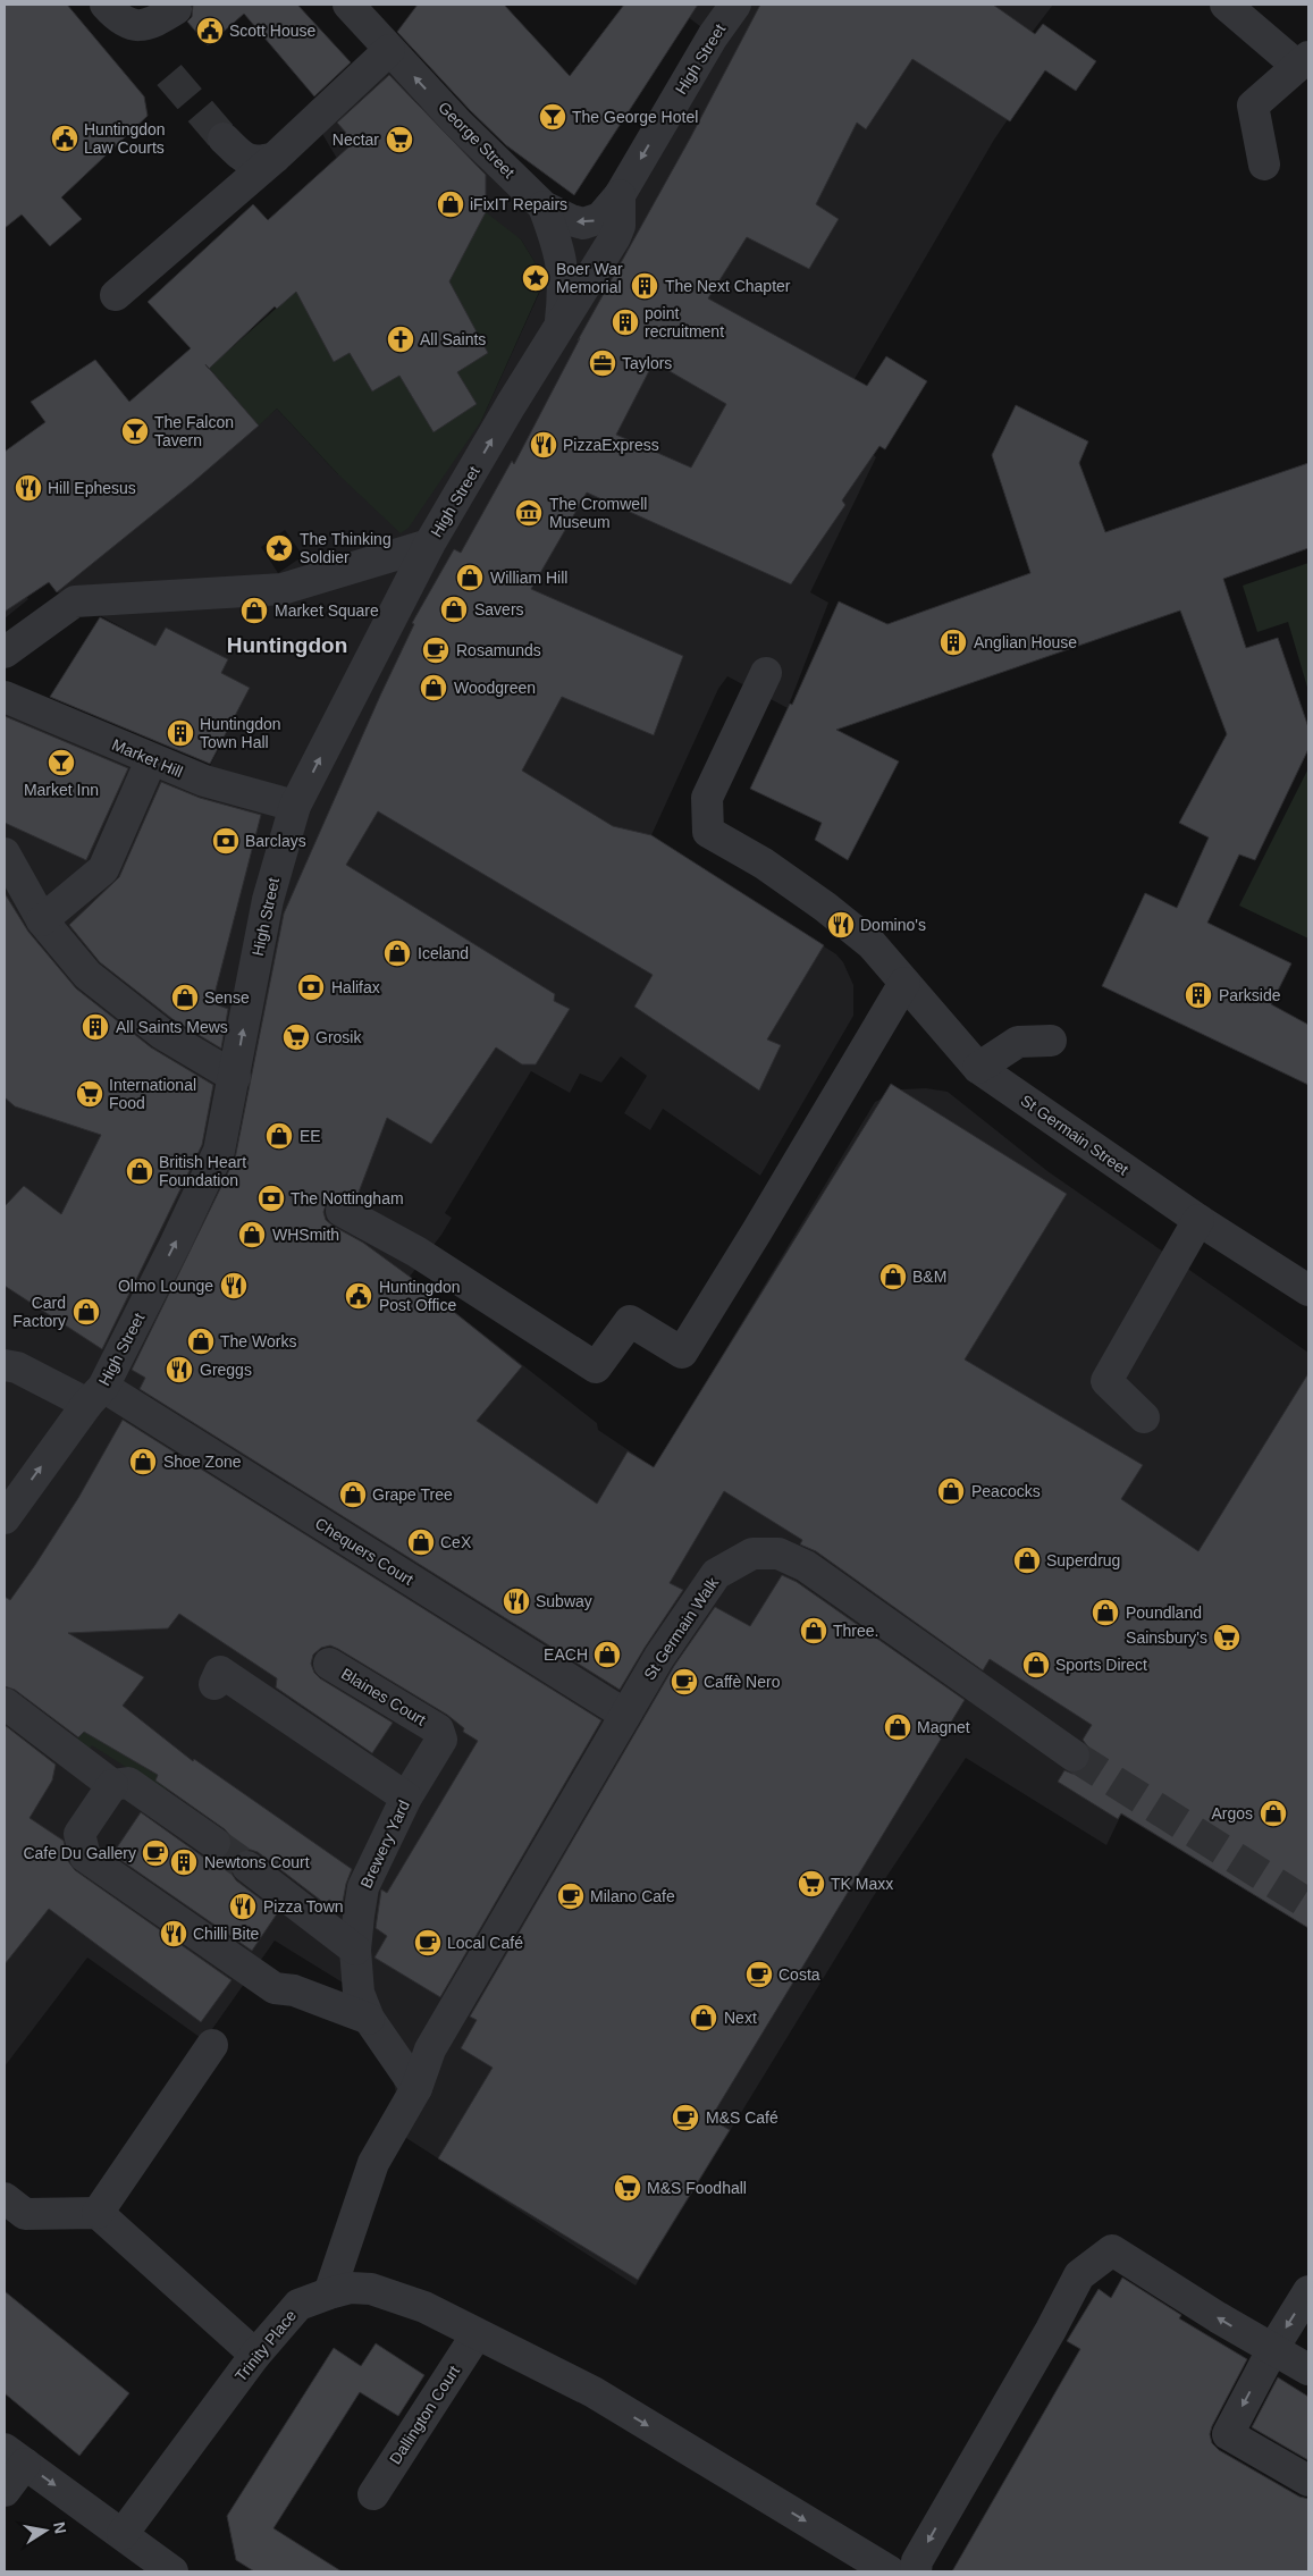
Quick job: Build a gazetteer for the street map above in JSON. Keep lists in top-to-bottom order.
{
  "streets": {
    "street": [
      "High Street",
      "George Street",
      "Market Hill",
      "St Germain Street",
      "Chequers Court",
      "St Germain Walk",
      "Blaines Court",
      "Brewery Yard",
      "Trinity Place",
      "Dallington Court"
    ]
  },
  "crossings": [
    ["High Street", "George Street"],
    ["High Street", "Market Hill"],
    ["High Street", "Chequers Court"],
    ["Chequers Court", "St Germain Walk"],
    ["St Germain Walk", "Brewery Yard"],
    ["St Germain Walk", "Trinity Place"],
    ["Blaines Court", "Brewery Yard"],
    ["Trinity Place", "Dallington Court"]
  ],
  "one_way": ["George Street", "Trinity Place"],
  "districts": ["Huntingdon"],
  "places": {
    "public building": ["Scott House", "Huntingdon Law Courts", "Huntingdon Post Office"],
    "bar": ["The George Hotel", "The Falcon Tavern", "Market Inn"],
    "supermarket": [
      "Nectar",
      "Grosik",
      "International Food",
      "Sainsbury's",
      "TK Maxx",
      "M&S Foodhall"
    ],
    "shop": [
      "iFixIT Repairs",
      "William Hill",
      "Savers",
      "Market Square",
      "Woodgreen",
      "Iceland",
      "Sense",
      "EE",
      "British Heart Foundation",
      "WHSmith",
      "B&M",
      "Card Factory",
      "The Works",
      "Shoe Zone",
      "Peacocks",
      "Grape Tree",
      "CeX",
      "Superdrug",
      "Poundland",
      "Three.",
      "EACH",
      "Sports Direct",
      "Magnet",
      "Argos",
      "Next"
    ],
    "place": ["Boer War Memorial", "The Thinking Soldier"],
    "building": [
      "The Next Chapter",
      "point recruitment",
      "Anglian House",
      "Huntingdon Town Hall",
      "Parkside",
      "All Saints Mews",
      "Newtons Court"
    ],
    "church": ["All Saints"],
    "office": ["Taylors"],
    "restaurant": [
      "PizzaExpress",
      "Hill Ephesus",
      "Domino's",
      "Olmo Lounge",
      "Greggs",
      "Subway",
      "Pizza Town",
      "Chilli Bite"
    ],
    "museum": ["The Cromwell Museum"],
    "cafe": [
      "Rosamunds",
      "Caffè Nero",
      "Cafe Du Gallery",
      "Milano Cafe",
      "Local Café",
      "Costa",
      "M&S Café"
    ],
    "bank": ["Barclays", "Halifax", "The Nottingham"]
  },
  "north": "right"
}
